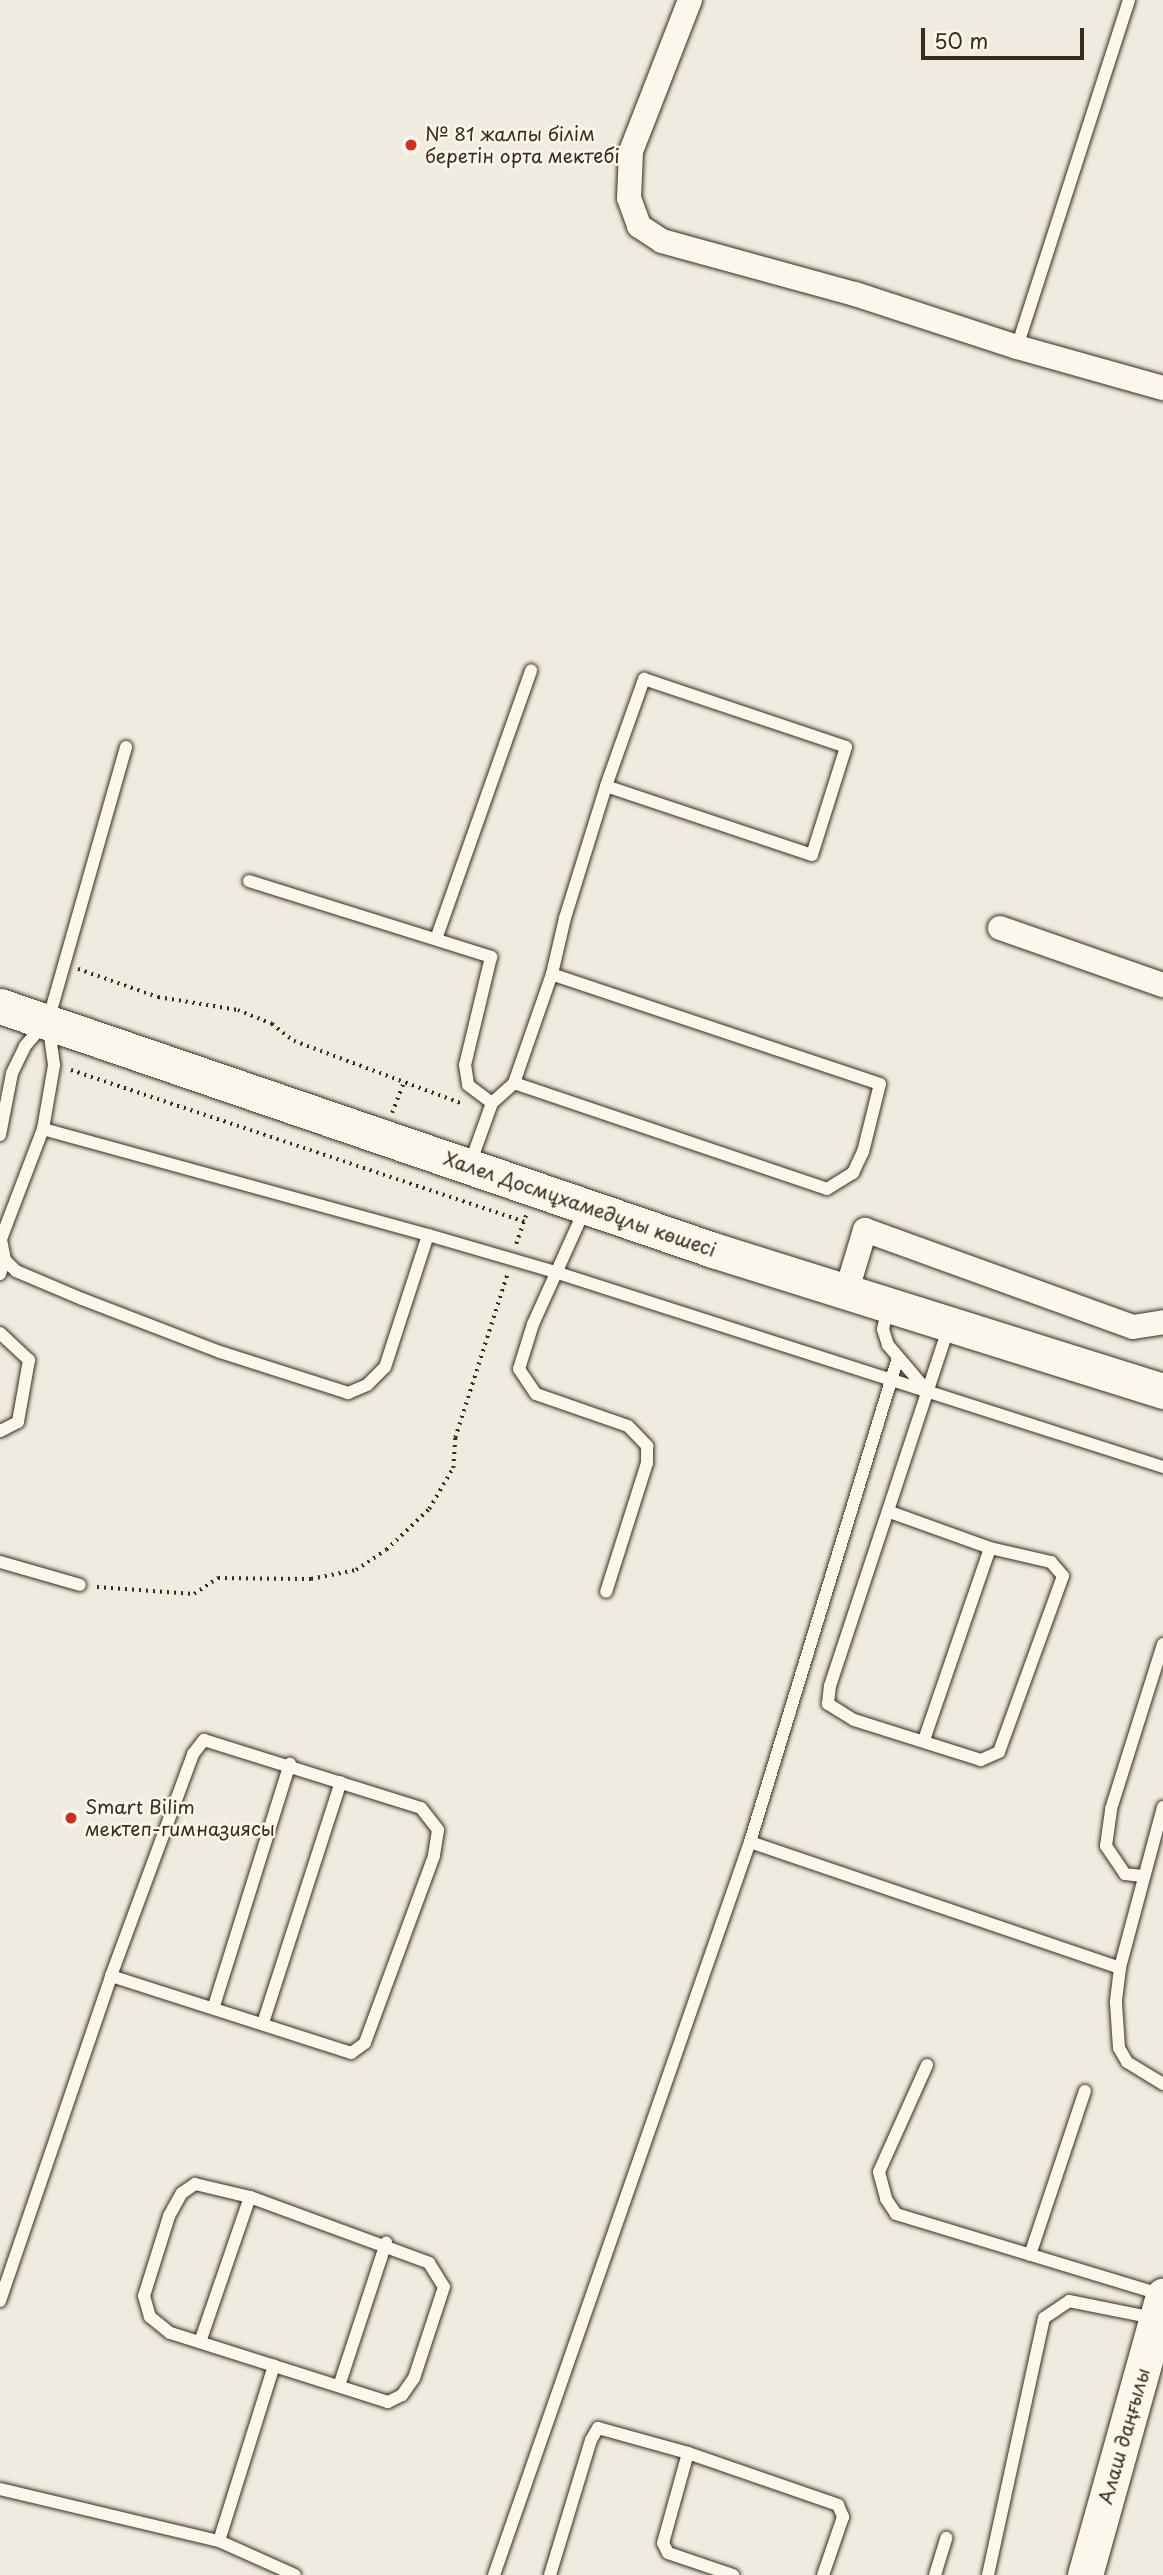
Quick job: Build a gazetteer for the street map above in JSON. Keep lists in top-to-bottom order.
{
  "streets": {
    "street": ["Халел Досмұхамедұлы көшесі", "Алаш даңғылы"]
  },
  "places": ["№ 81 жалпы білім беретін орта мектебі", "Smart Bilim мектеп-гимназиясы"],
  "scale_bar": "50 m"
}
